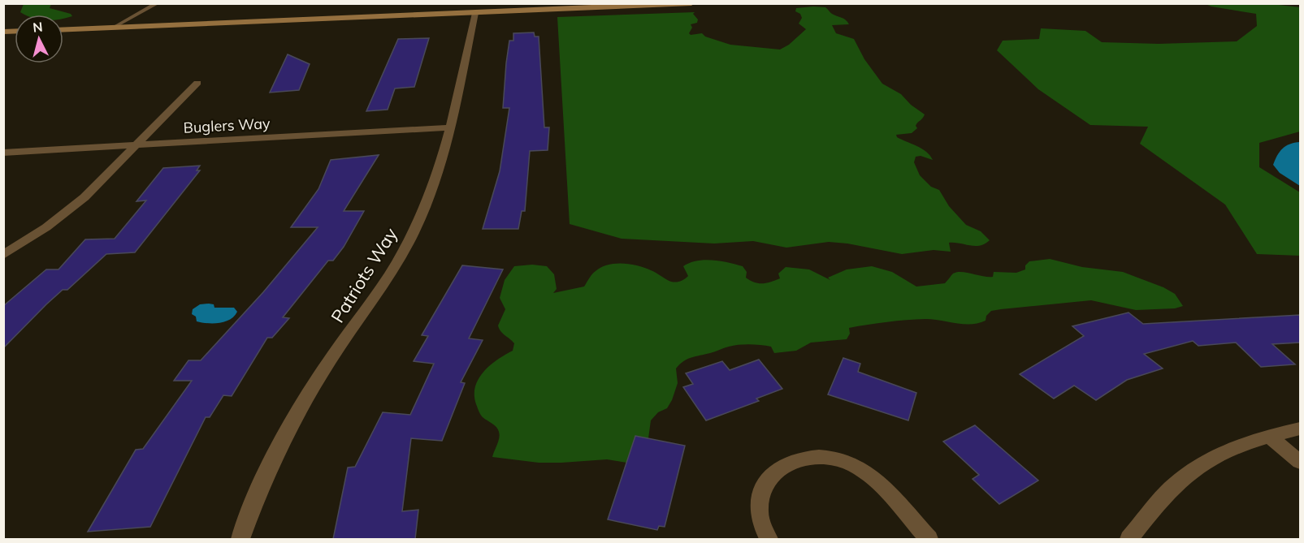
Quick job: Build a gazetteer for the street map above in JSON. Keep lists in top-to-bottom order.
{
  "streets": {
    "street": ["Buglers Way", "Patriots Way"]
  },
  "crossings": [
    ["Buglers Way", "Patriots Way"]
  ],
  "north": "top"
}
